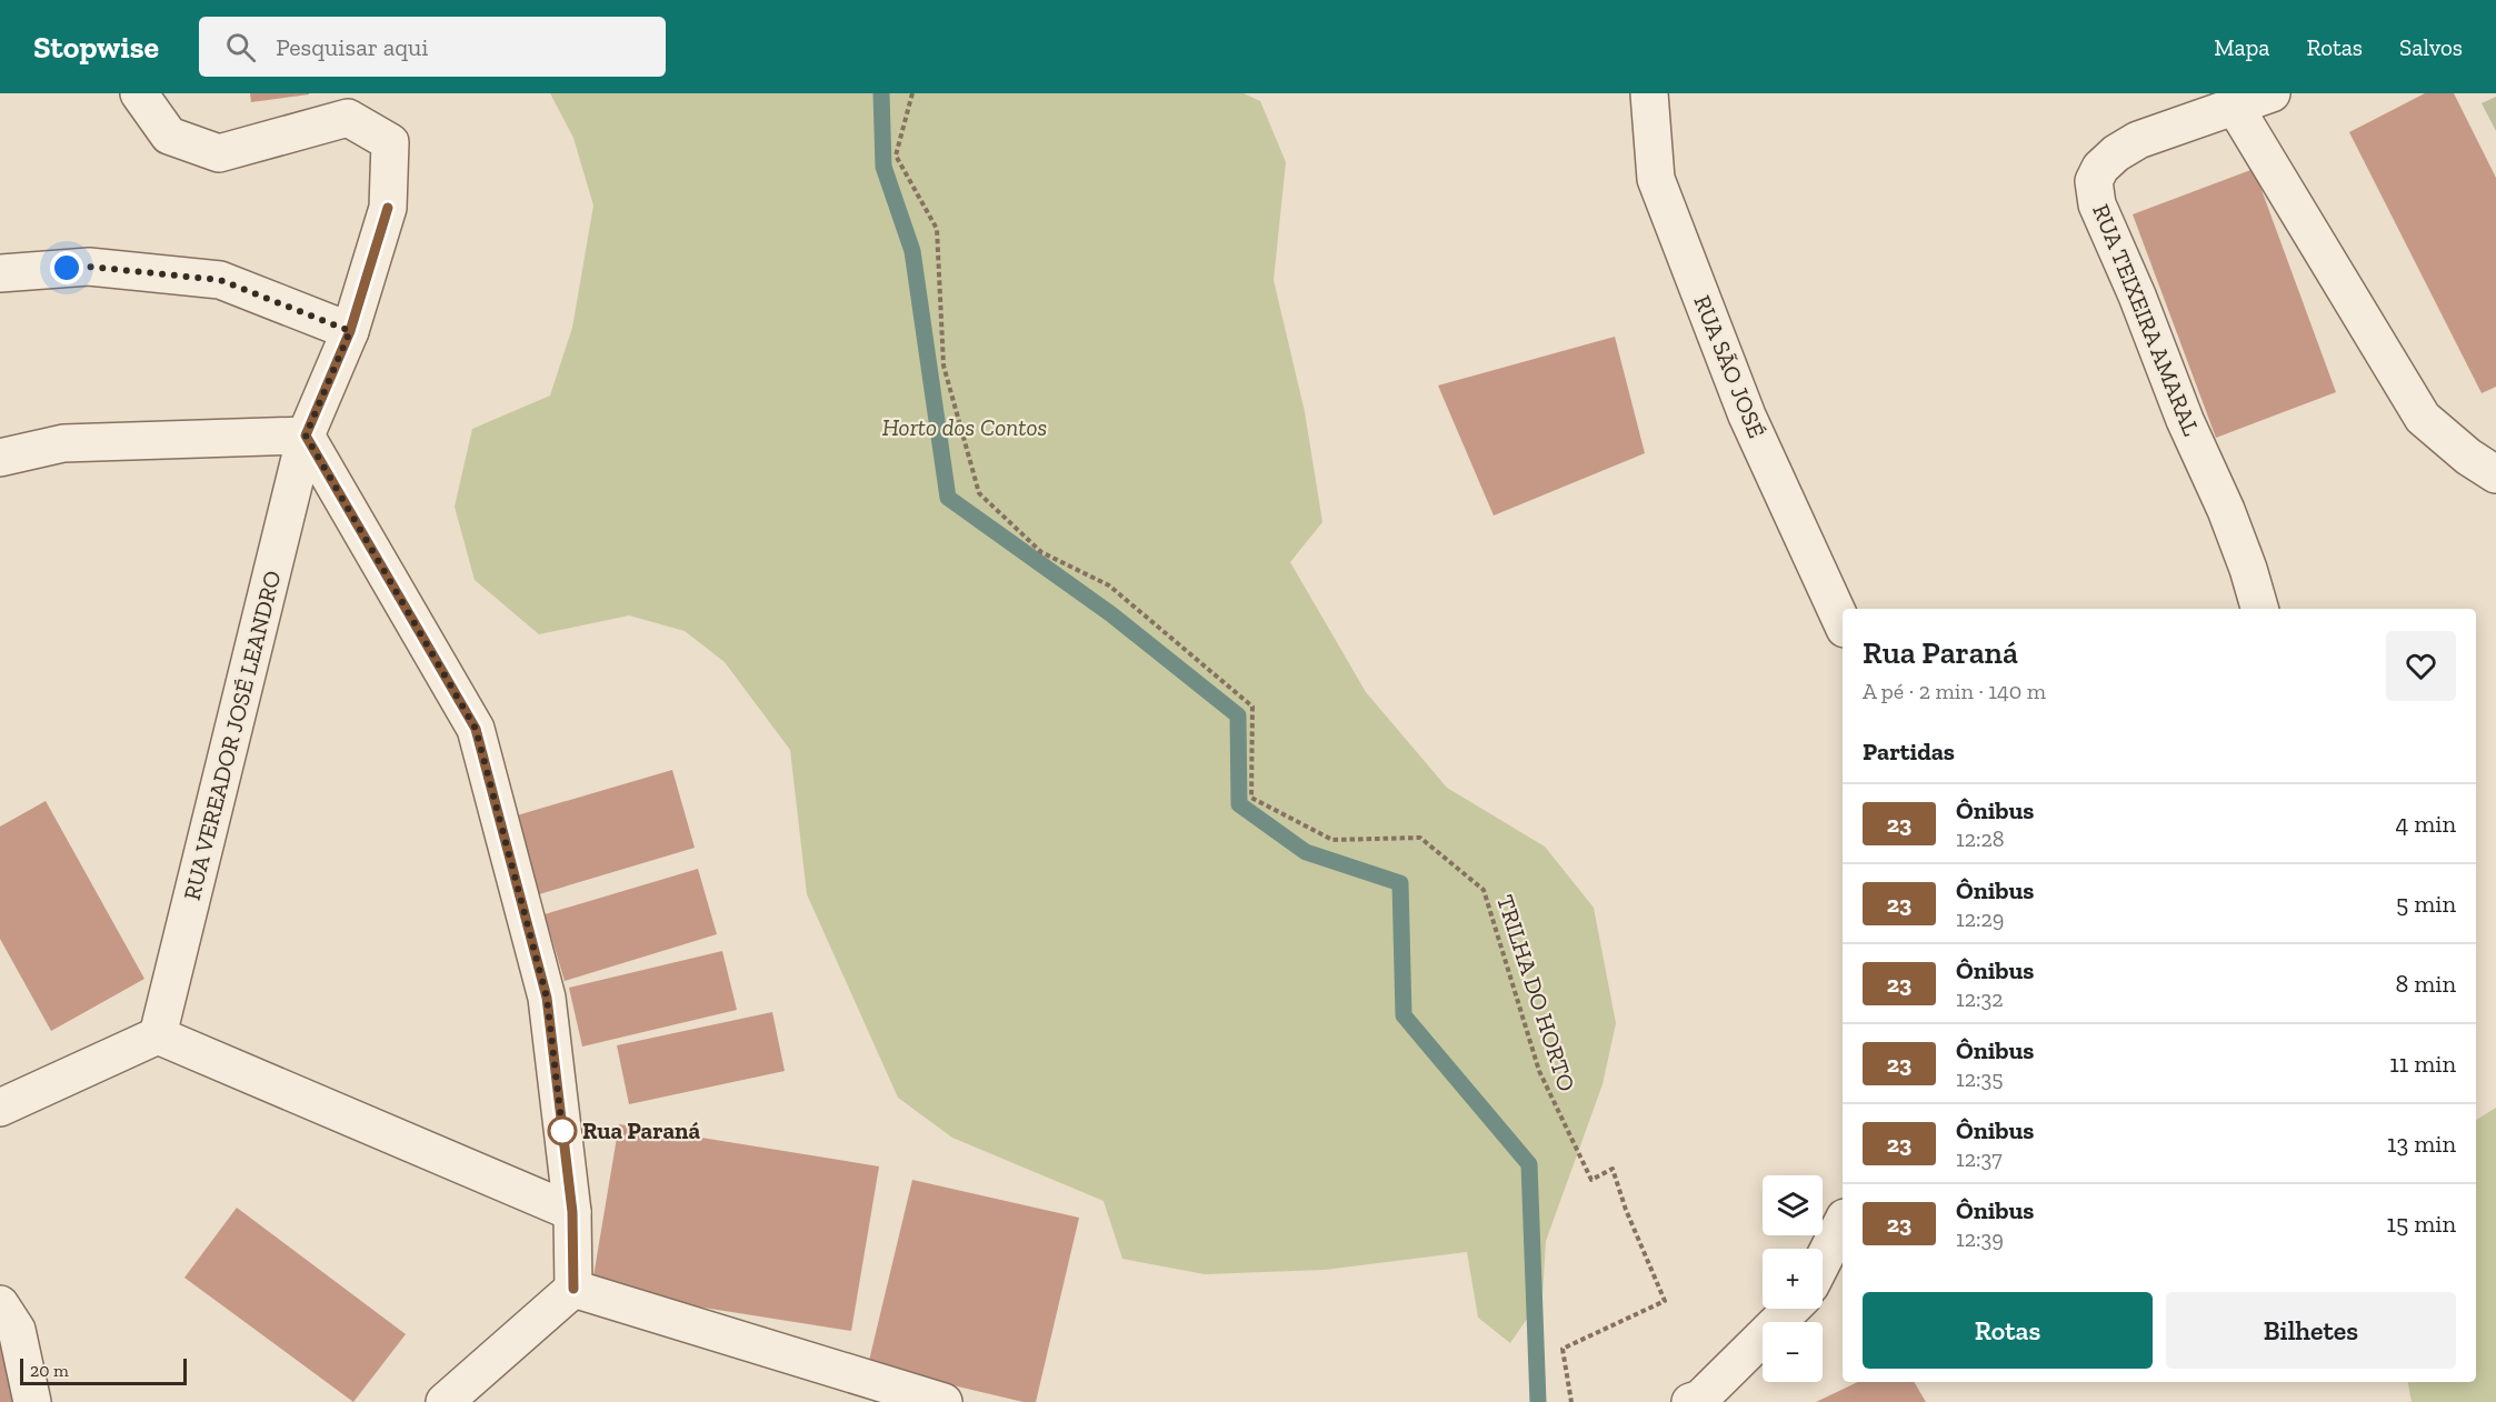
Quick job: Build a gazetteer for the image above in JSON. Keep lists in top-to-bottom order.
{
  "streets": {
    "street": ["RUA TEIXEIRA AMARAL", "RUA SÃO JOSÉ", "RUA VEREADOR JOSÉ LEANDRO"],
    "path": ["TRILHA DO HORTO"]
  },
  "parks": ["Horto dos Contos"],
  "places": ["Rua Paraná"],
  "lines": ["bus line 23"],
  "scale_bar": "20 m",
  "page": {
    "header": "Stopwise",
    "search": "Pesquisar aqui",
    "nav": ["Mapa", "Rotas", "Salvos"],
    "heading": [
      ["Rua Paraná", "A pé · 2 min · 140 m"],
      "Partidas"
    ],
    "list": [
      {
        "mark": "23",
        "name": "Ônibus",
        "note": "12:28",
        "value": "4 min"
      },
      {
        "mark": "23",
        "name": "Ônibus",
        "note": "12:29",
        "value": "5 min"
      },
      {
        "mark": "23",
        "name": "Ônibus",
        "note": "12:32",
        "value": "8 min"
      },
      {
        "mark": "23",
        "name": "Ônibus",
        "note": "12:35",
        "value": "11 min"
      },
      {
        "mark": "23",
        "name": "Ônibus",
        "note": "12:37",
        "value": "13 min"
      },
      {
        "mark": "23",
        "name": "Ônibus",
        "note": "12:39",
        "value": "15 min"
      }
    ],
    "map_buttons": ["+", "−"],
    "buttons": ["Rotas", "Bilhetes"],
    "scale": "20 m"
  }
}
